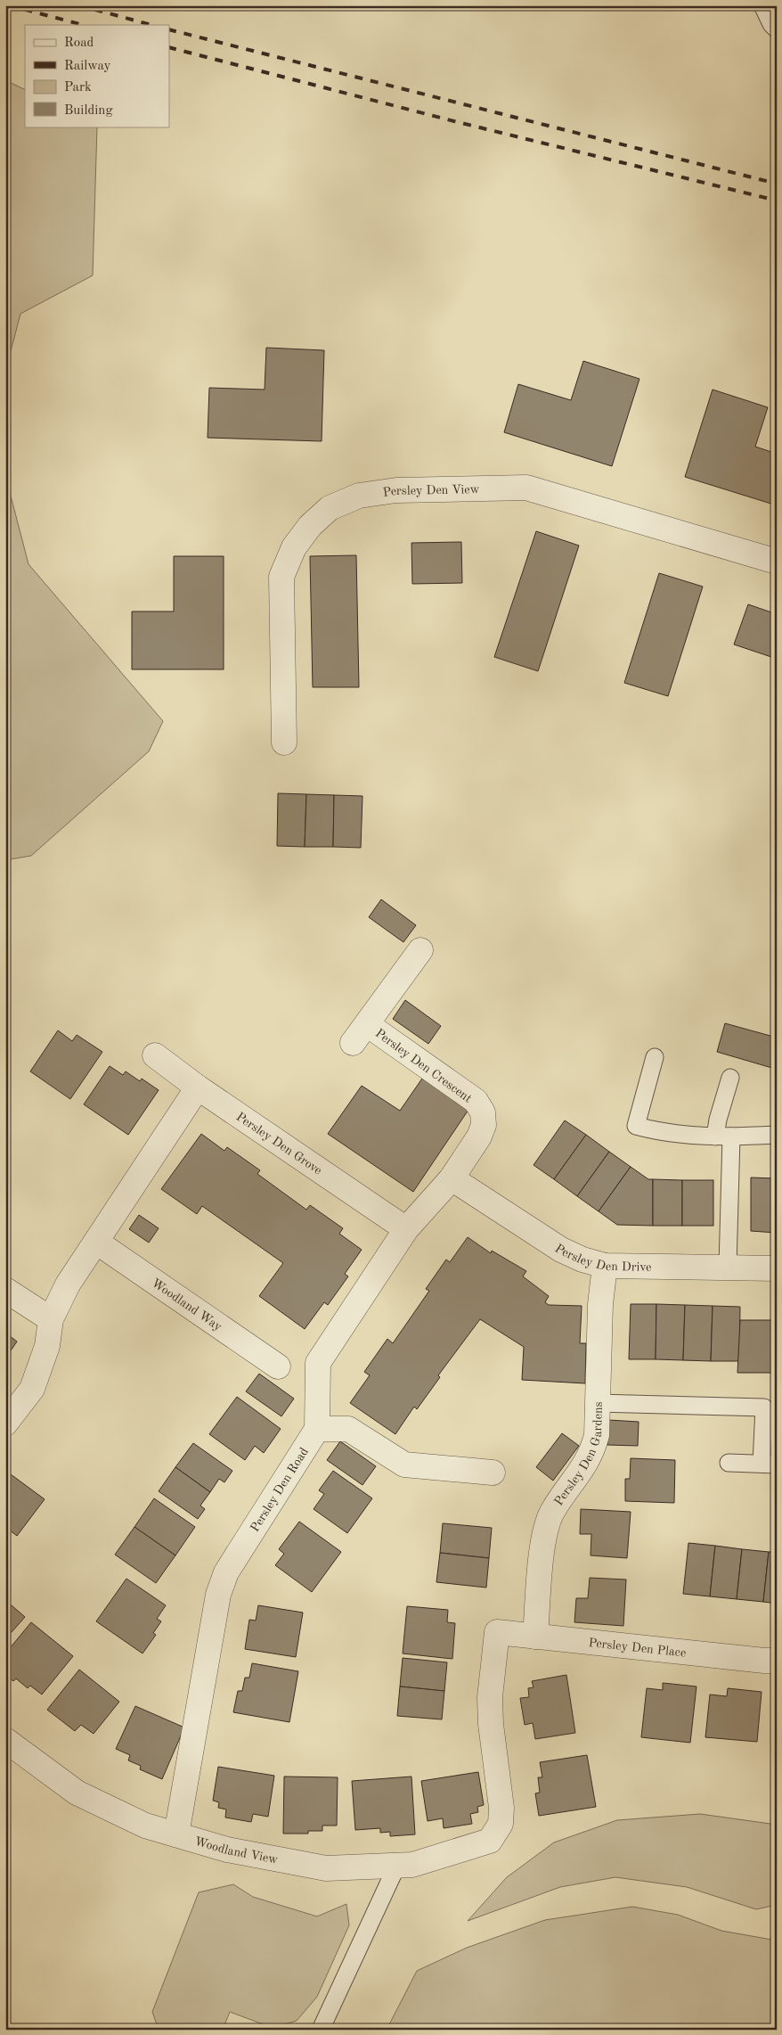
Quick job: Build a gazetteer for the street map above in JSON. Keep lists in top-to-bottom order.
{
  "streets": {
    "street": [
      "Persley Den View",
      "Persley Den Crescent",
      "Persley Den Grove",
      "Persley Den Drive",
      "Woodland Way",
      "Persley Den Gardens",
      "Persley Den Road",
      "Persley Den Place",
      "Woodland View"
    ]
  },
  "crossings": [
    ["Persley Den Crescent", "Persley Den Drive"],
    ["Persley Den Drive", "Persley Den Gardens"],
    ["Persley Den Gardens", "Persley Den Place"],
    ["Persley Den Road", "Woodland View"],
    ["Persley Den Place", "Woodland View"]
  ],
  "legend": [
    "Road",
    "Railway",
    "Park",
    "Building"
  ]
}
